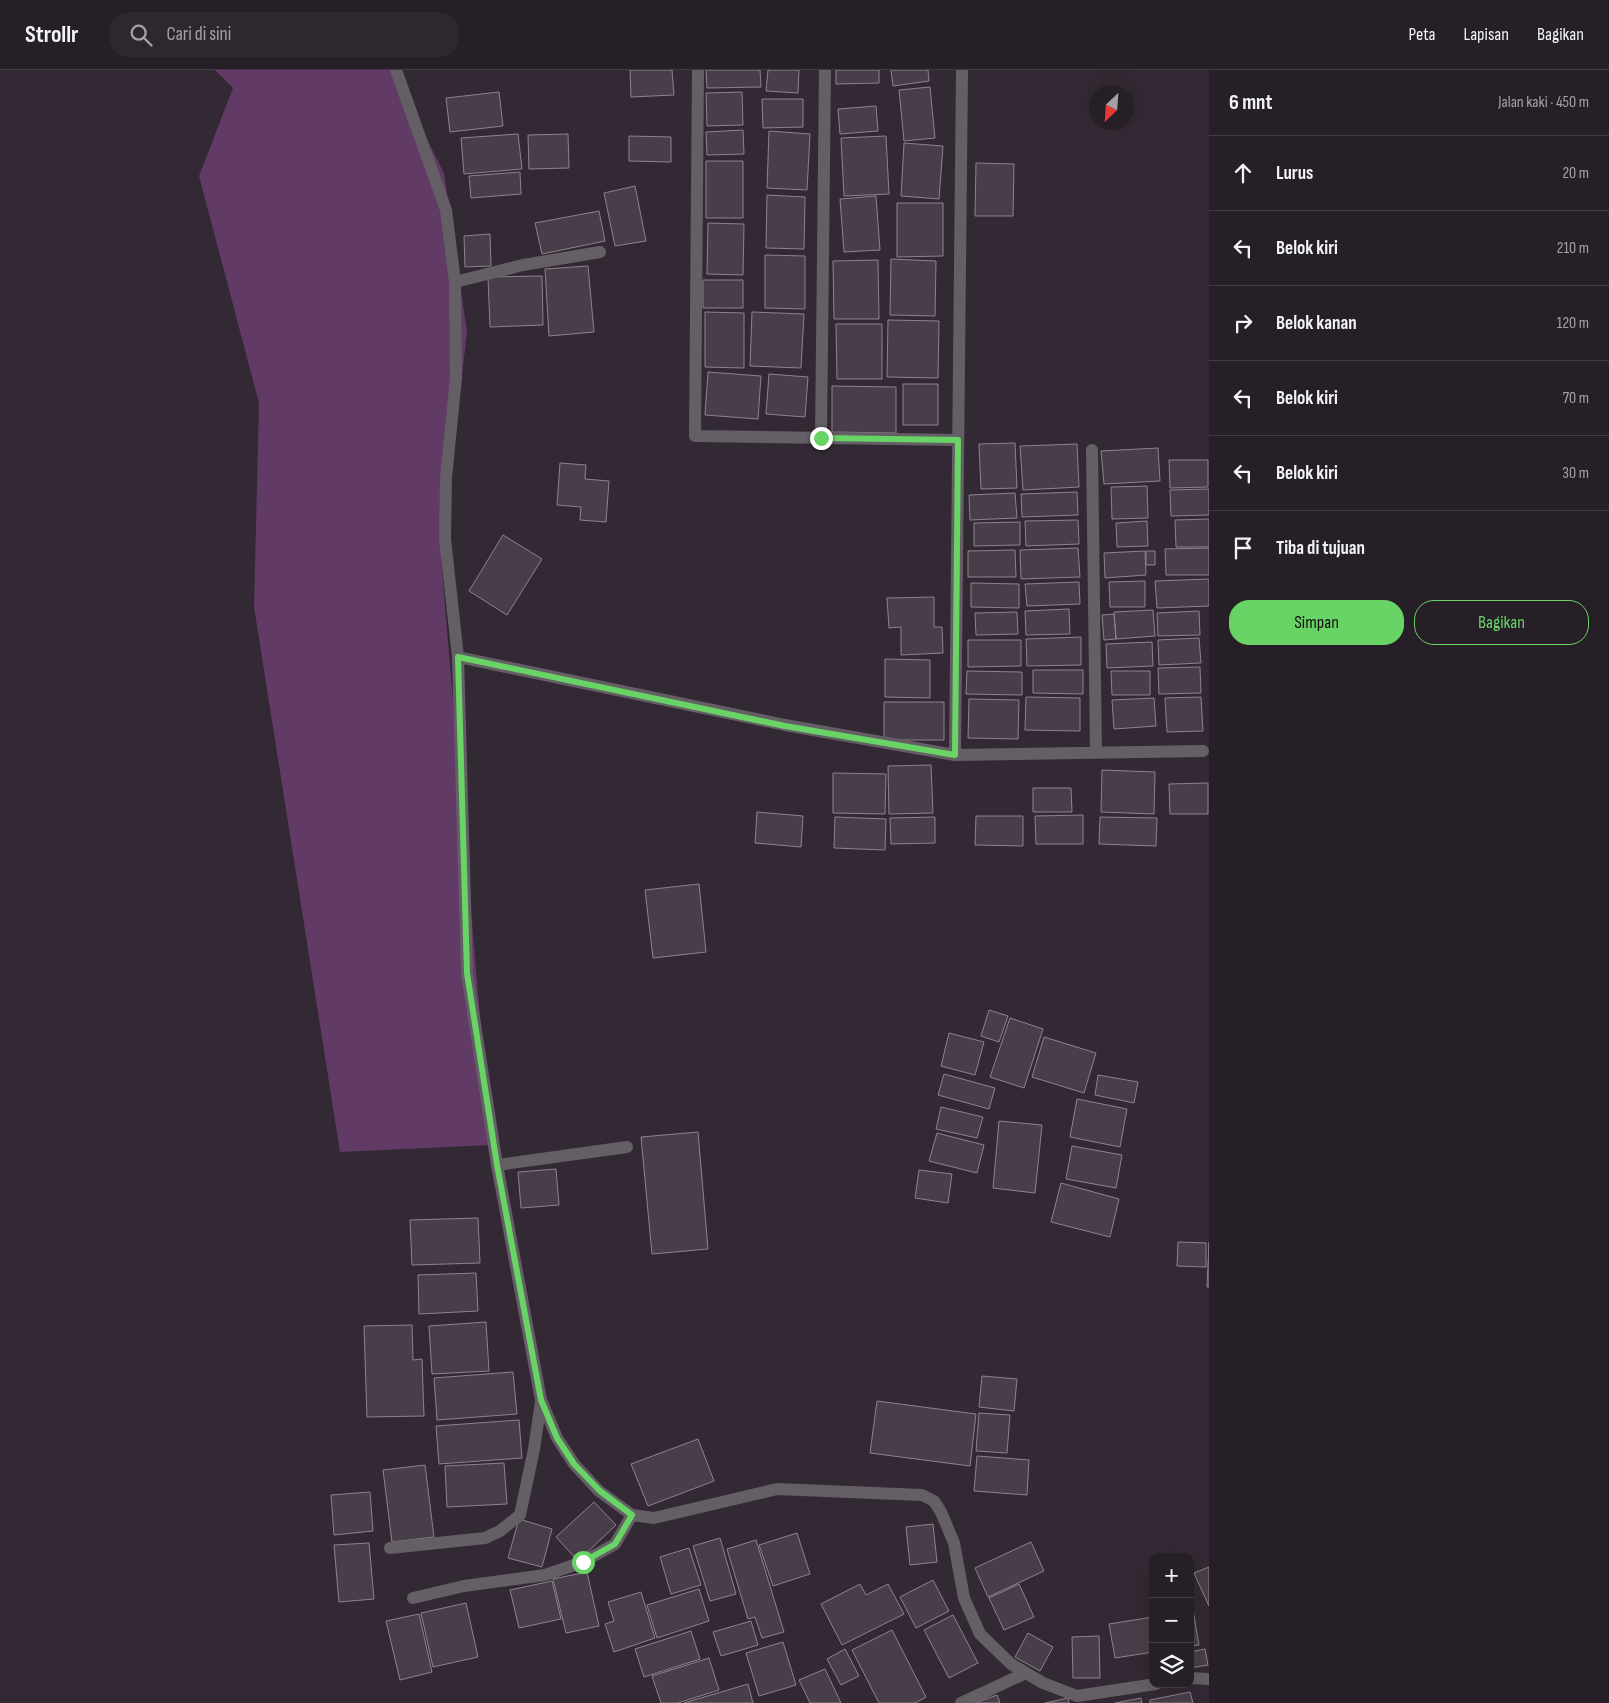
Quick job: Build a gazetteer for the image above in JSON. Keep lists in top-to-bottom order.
{
  "north": "bottom left",
  "page": {
    "header": "Strollr",
    "search": "Cari di sini",
    "nav": ["Peta", "Lapisan", "Bagikan"],
    "heading": ["6 mnt", "Jalan kaki · 450 m"],
    "list": [
      ["Lurus", "20 m"],
      ["Belok kiri", "210 m"],
      ["Belok kanan", "120 m"],
      ["Belok kiri", "70 m"],
      ["Belok kiri", "30 m"],
      "Tiba di tujuan"
    ],
    "buttons": ["Simpan", "Bagikan"],
    "map_buttons": ["+", "−"]
  }
}
